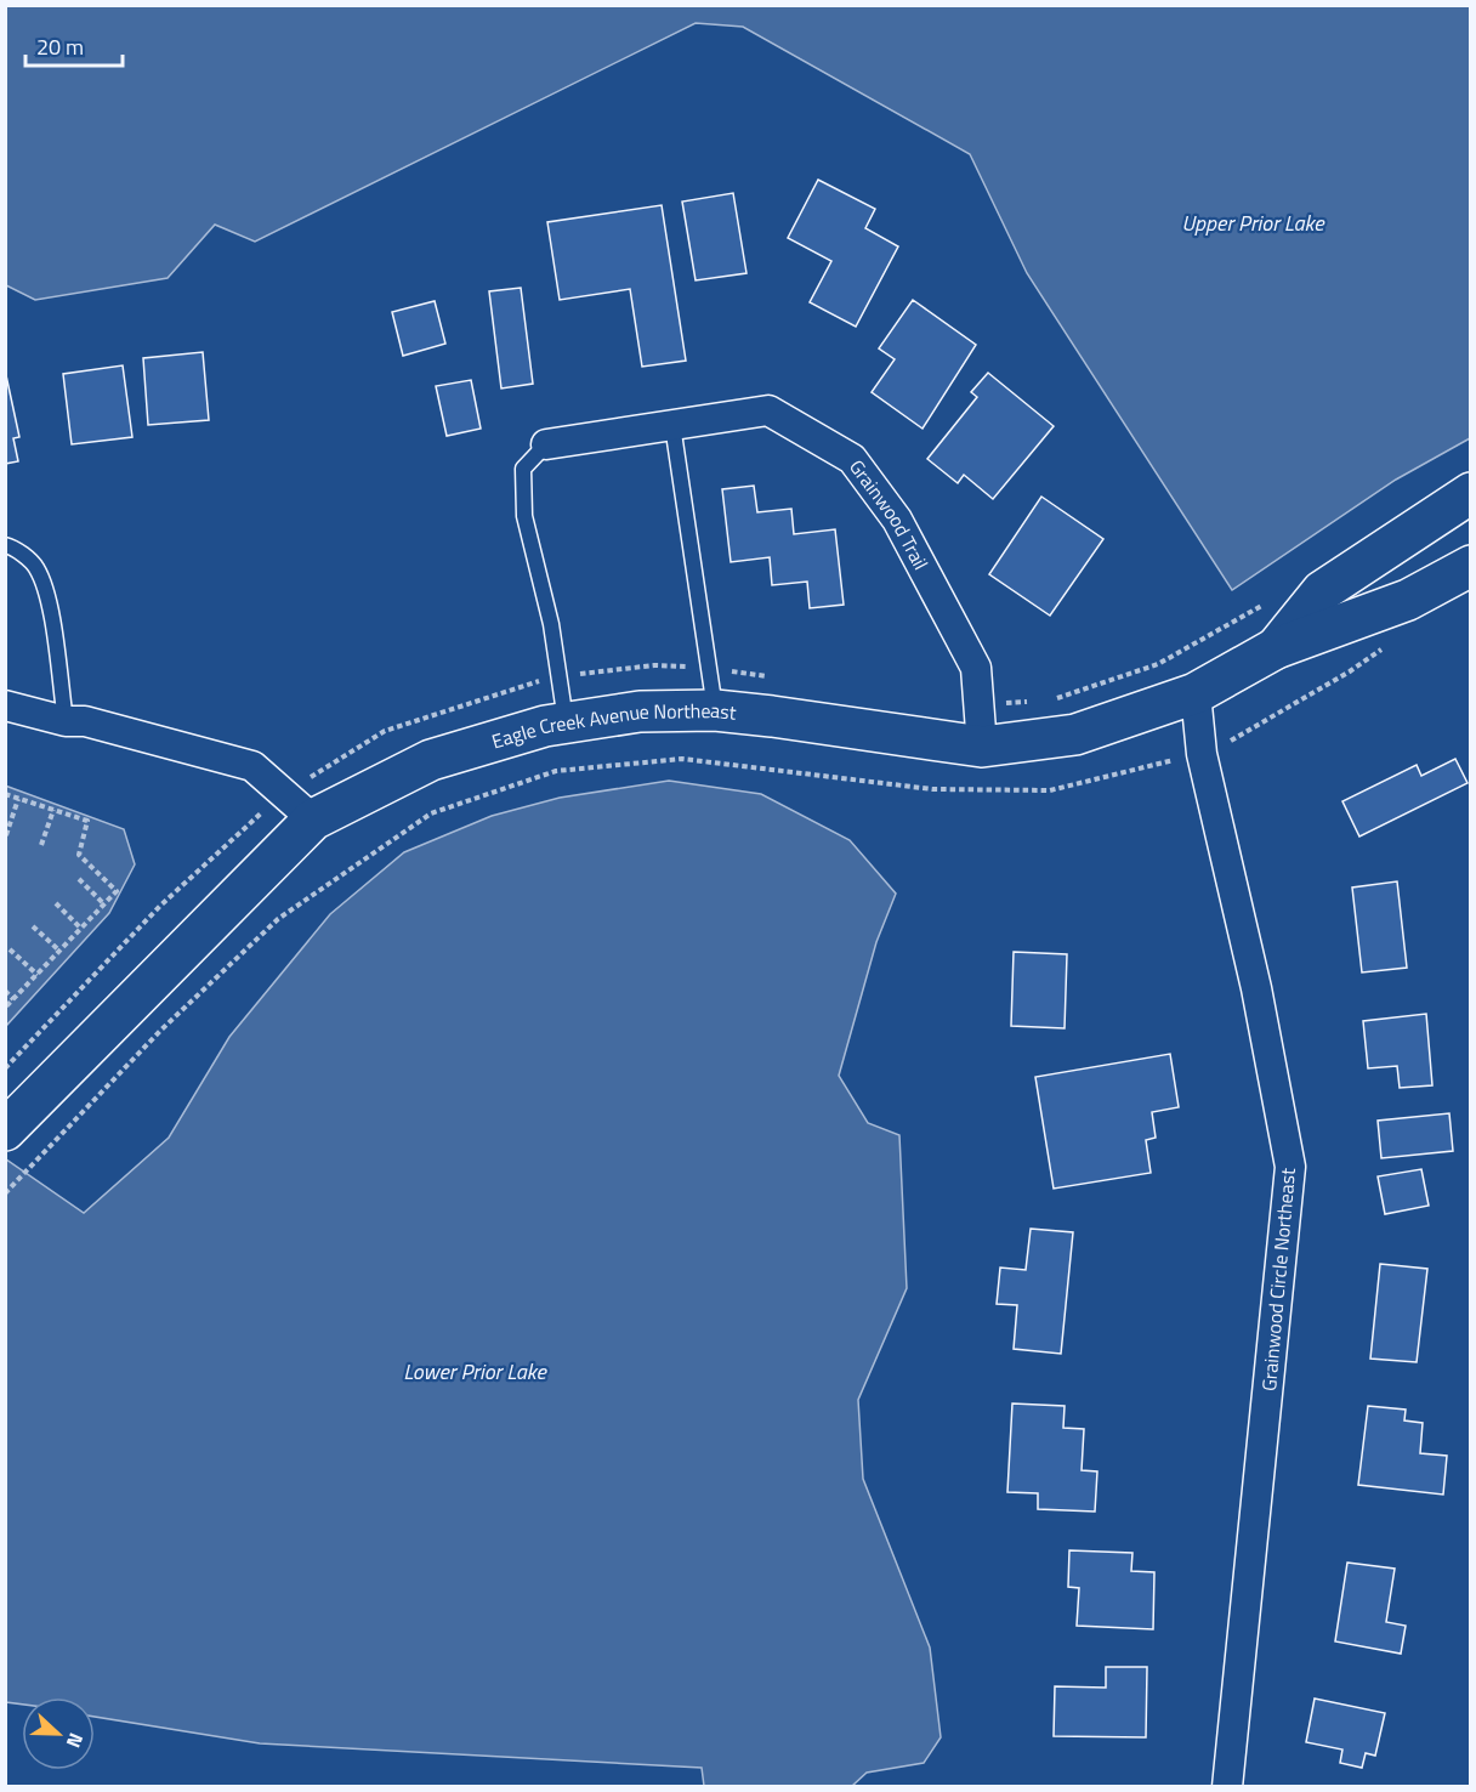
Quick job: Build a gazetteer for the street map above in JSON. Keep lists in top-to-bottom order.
{
  "streets": {
    "main road": ["Eagle Creek Avenue Northeast"],
    "street": ["Grainwood Trail", "Grainwood Circle Northeast"]
  },
  "crossings": [
    ["Grainwood Trail", "Eagle Creek Avenue Northeast"],
    ["Eagle Creek Avenue Northeast", "Grainwood Circle Northeast"]
  ],
  "water": ["Upper Prior Lake", "Lower Prior Lake"],
  "scale_bar": "20 m",
  "north": "right"
}
